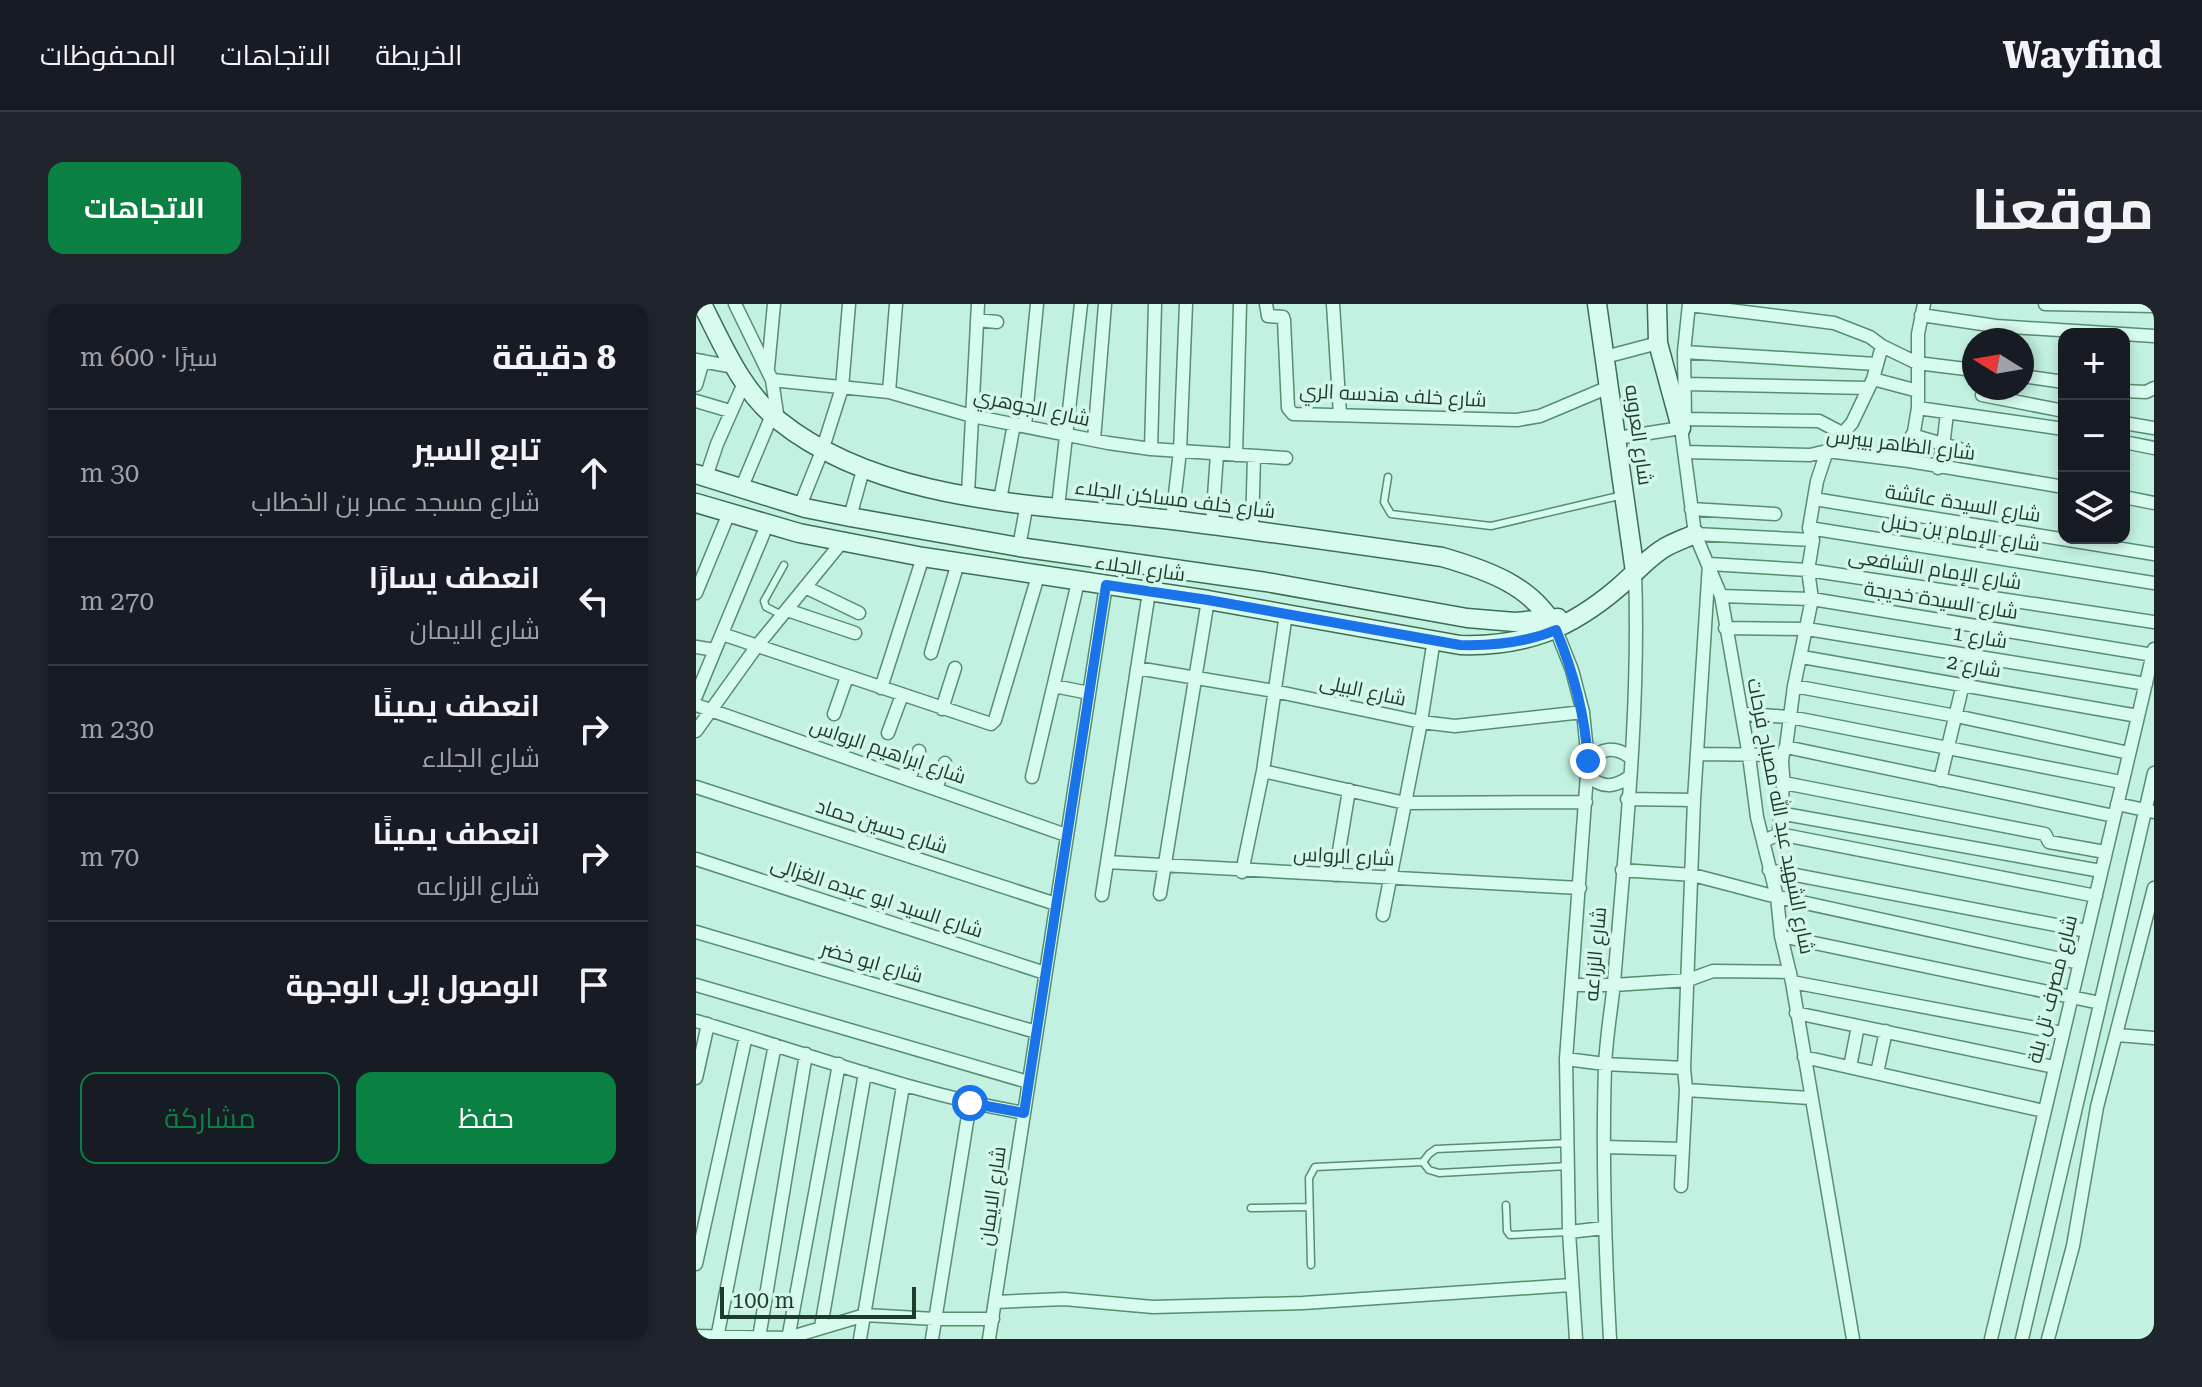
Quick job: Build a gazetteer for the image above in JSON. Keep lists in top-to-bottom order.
{
  "streets": {
    "street": [
      "شارع خلف هندسه الري",
      "شارع الجوهري",
      "شارع العروبه",
      "شارع الظاهر بيبرس",
      "شارع خلف مساكن الجلاء",
      "شارع السيدة عائشة",
      "شارع الإمام بن حنبل",
      "شارع الجلاء",
      "شارع الإمام الشافعى",
      "شارع السيدة خديجة",
      "شارع 1",
      "شارع 2",
      "شارع البيلى",
      "شارع ابراهيم الرواس",
      "شارع الشهيد عبد الله مصباح فرحات",
      "شارع حسين حماد",
      "شارع الرواس",
      "شارع السيد ابو عبده الغزالى",
      "شارع الزراعه",
      "شارع ابو خضر",
      "شارع مصرف تل بلة",
      "شارع الايمان"
    ]
  },
  "crossings": [
    ["شارع خلف هندسه الري", "شارع العروبه"],
    ["شارع العروبه", "شارع الجلاء"],
    ["شارع العروبه", "شارع الشهيد عبد الله مصباح فرحات"],
    ["شارع العروبه", "شارع الزراعه"],
    ["شارع الظاهر بيبرس", "شارع الشهيد عبد الله مصباح فرحات"],
    ["شارع خلف مساكن الجلاء", "شارع الجلاء"],
    ["شارع خلف مساكن الجلاء", "شارع الزراعه"],
    ["شارع الإمام بن حنبل", "شارع الجلاء"],
    ["شارع الإمام بن حنبل", "شارع الشهيد عبد الله مصباح فرحات"],
    ["شارع الجلاء", "شارع الشهيد عبد الله مصباح فرحات"],
    ["شارع الجلاء", "شارع الزراعه"],
    ["شارع الجلاء", "شارع الايمان"],
    ["شارع الإمام الشافعى", "شارع الشهيد عبد الله مصباح فرحات"],
    ["شارع السيدة خديجة", "شارع الشهيد عبد الله مصباح فرحات"],
    ["شارع السيدة خديجة", "شارع مصرف تل بلة"],
    ["شارع 1", "شارع الشهيد عبد الله مصباح فرحات"],
    ["شارع 1", "شارع مصرف تل بلة"],
    ["شارع 2", "شارع مصرف تل بلة"],
    ["شارع البيلى", "شارع الزراعه"],
    ["شارع ابراهيم الرواس", "شارع الايمان"],
    ["شارع حسين حماد", "شارع الايمان"],
    ["شارع الرواس", "شارع الزراعه"],
    ["شارع السيد ابو عبده الغزالى", "شارع الايمان"],
    ["شارع ابو خضر", "شارع الايمان"]
  ],
  "scale_bar": "100 m",
  "north": "left",
  "page": {
    "header": "Wayfind",
    "nav": ["الخريطة", "الاتجاهات", "المحفوظات"],
    "title": "موقعنا",
    "buttons": [
      "الاتجاهات",
      ["حفظ", "مشاركة"]
    ],
    "heading": ["8 دقيقة", "سيرًا · 600 m"],
    "map_buttons": ["+", "−"],
    "list": [
      ["تابع السير", "شارع مسجد عمر بن الخطاب", "30 m"],
      ["انعطف يسارًا", "شارع الايمان", "270 m"],
      ["انعطف يمينًا", "شارع الجلاء", "230 m"],
      ["انعطف يمينًا", "شارع الزراعه", "70 m"],
      "الوصول إلى الوجهة"
    ],
    "scale": "100 m"
  }
}
